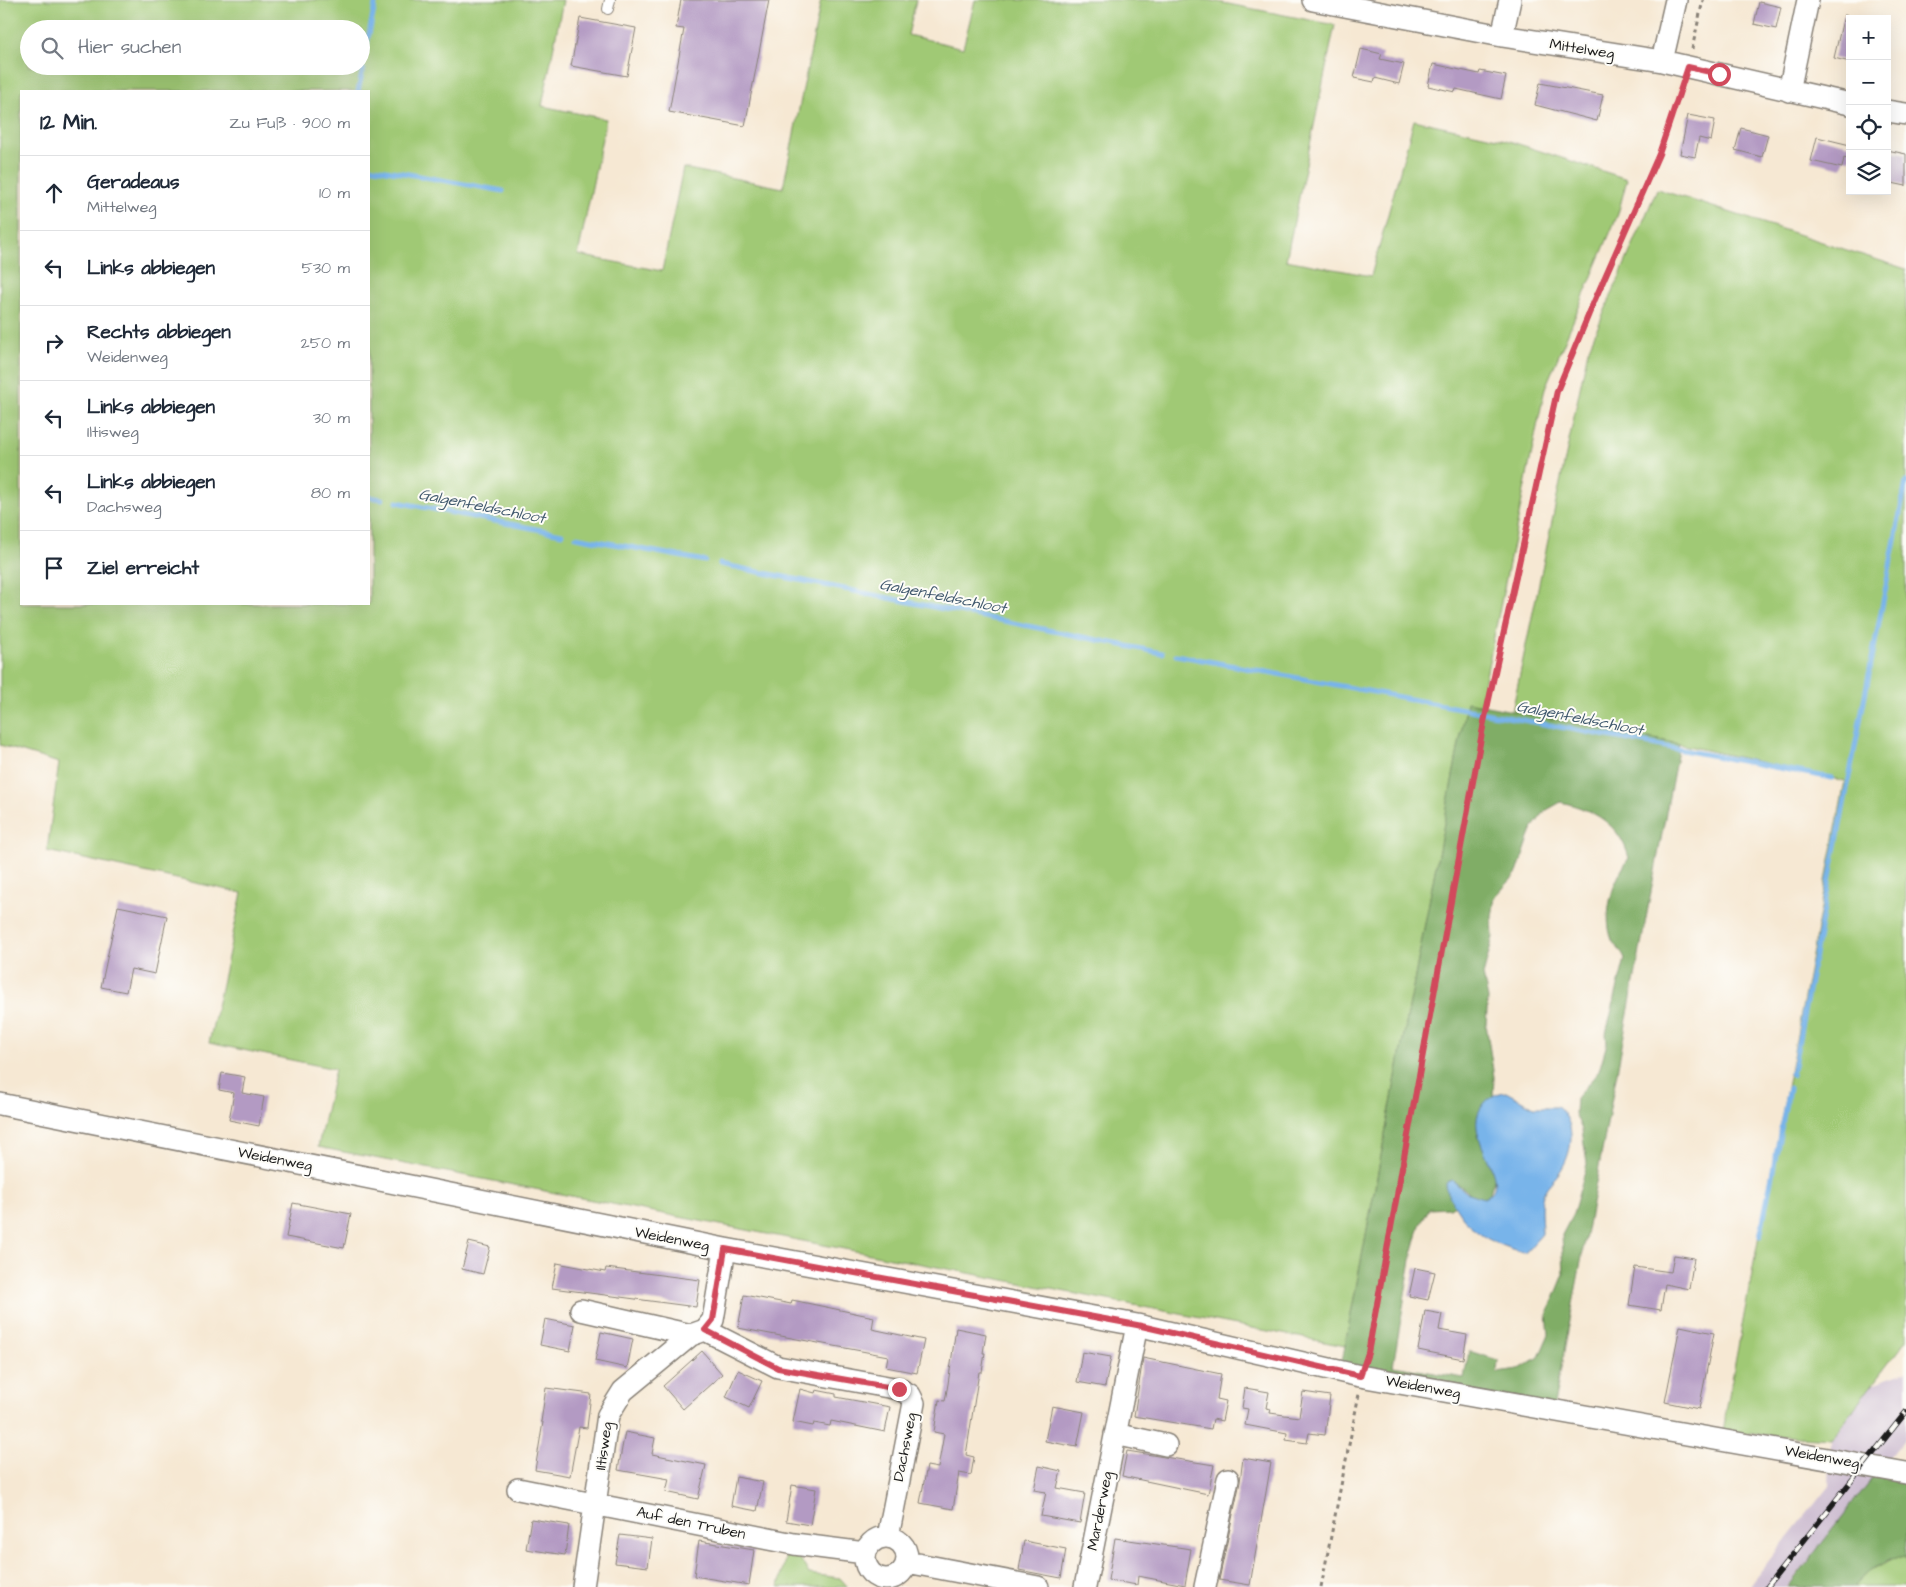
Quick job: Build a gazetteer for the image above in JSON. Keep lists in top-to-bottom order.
{
  "streets": {
    "street": [
      "Mittelweg",
      "Weidenweg",
      "Iltisweg",
      "Dachsweg",
      "Marderweg",
      "Auf den Truben"
    ]
  },
  "crossings": [
    ["Weidenweg", "Iltisweg"],
    ["Weidenweg", "Marderweg"],
    ["Iltisweg", "Dachsweg"],
    ["Iltisweg", "Auf den Truben"],
    ["Dachsweg", "Auf den Truben"]
  ],
  "water": ["Galgenfeldschloot"],
  "page": {
    "map_buttons": ["+", "−"],
    "search": "Hier suchen",
    "heading": ["12 Min.", "Zu Fuß · 900 m"],
    "list": [
      ["Geradeaus", "Mittelweg", "10 m"],
      ["Links abbiegen", "530 m"],
      ["Rechts abbiegen", "Weidenweg", "250 m"],
      ["Links abbiegen", "Iltisweg", "30 m"],
      ["Links abbiegen", "Dachsweg", "80 m"],
      "Ziel erreicht"
    ]
  }
}
